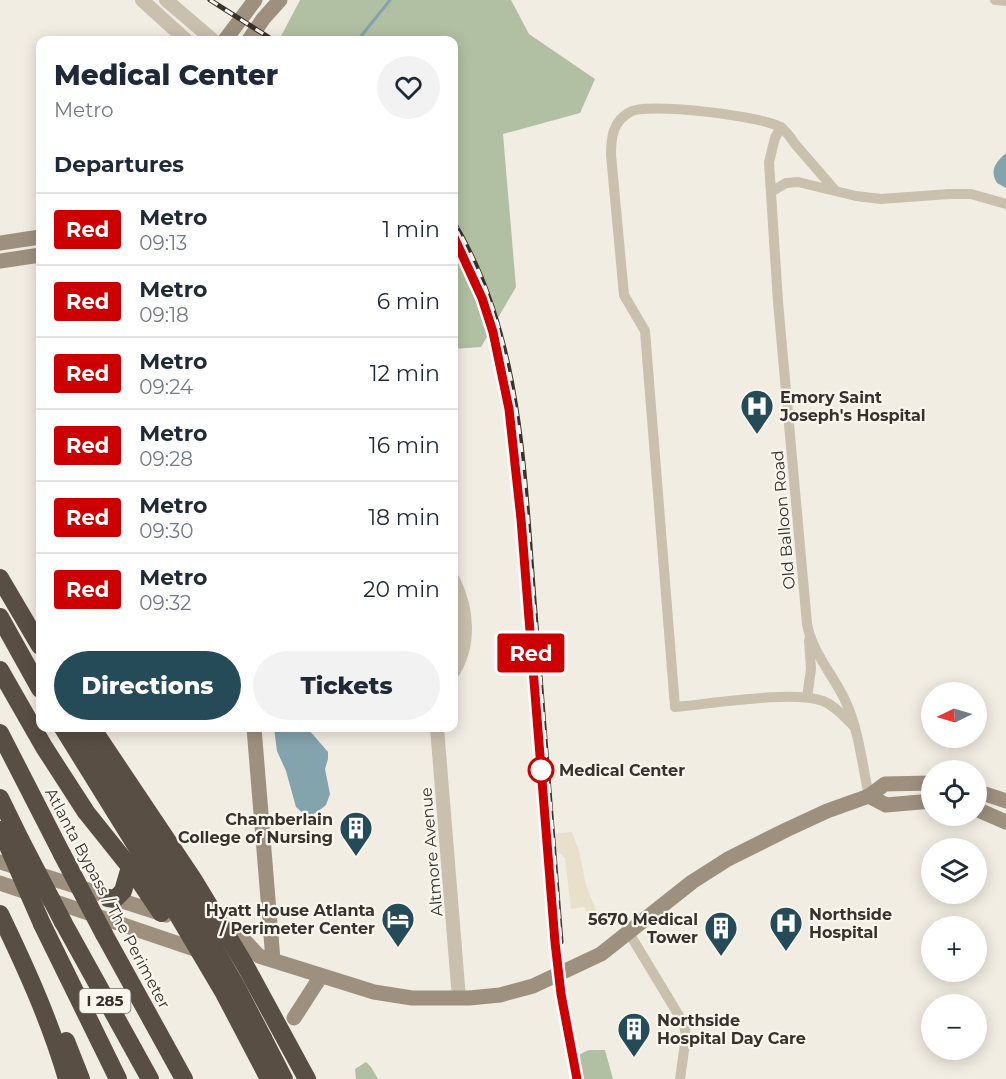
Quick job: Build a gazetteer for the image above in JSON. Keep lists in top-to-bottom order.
{
  "streets": {
    "highway": ["Atlanta Bypass / The Perimeter", "I 285"],
    "street": ["Old Balloon Road", "Altmore Avenue"]
  },
  "places": {
    "hospital": ["Emory Saint Joseph's Hospital", "Northside Hospital"],
    "other": ["Medical Center"],
    "building": ["Chamberlain College of Nursing", "5670 Medical Tower", "Northside Hospital Day Care"],
    "hotel": ["Hyatt House Atlanta / Perimeter Center"]
  },
  "lines": ["metro line Red"],
  "north": "left",
  "page": {
    "on_map": "Red",
    "heading": [
      ["Medical Center", "Metro"],
      "Departures"
    ],
    "list": [
      {
        "mark": "Red",
        "name": "Metro",
        "note": "09:13",
        "value": "1 min"
      },
      {
        "mark": "Red",
        "name": "Metro",
        "note": "09:18",
        "value": "6 min"
      },
      {
        "mark": "Red",
        "name": "Metro",
        "note": "09:24",
        "value": "12 min"
      },
      {
        "mark": "Red",
        "name": "Metro",
        "note": "09:28",
        "value": "16 min"
      },
      {
        "mark": "Red",
        "name": "Metro",
        "note": "09:30",
        "value": "18 min"
      },
      {
        "mark": "Red",
        "name": "Metro",
        "note": "09:32",
        "value": "20 min"
      }
    ],
    "buttons": ["Directions", "Tickets"],
    "map_buttons": ["+", "−"]
  }
}
